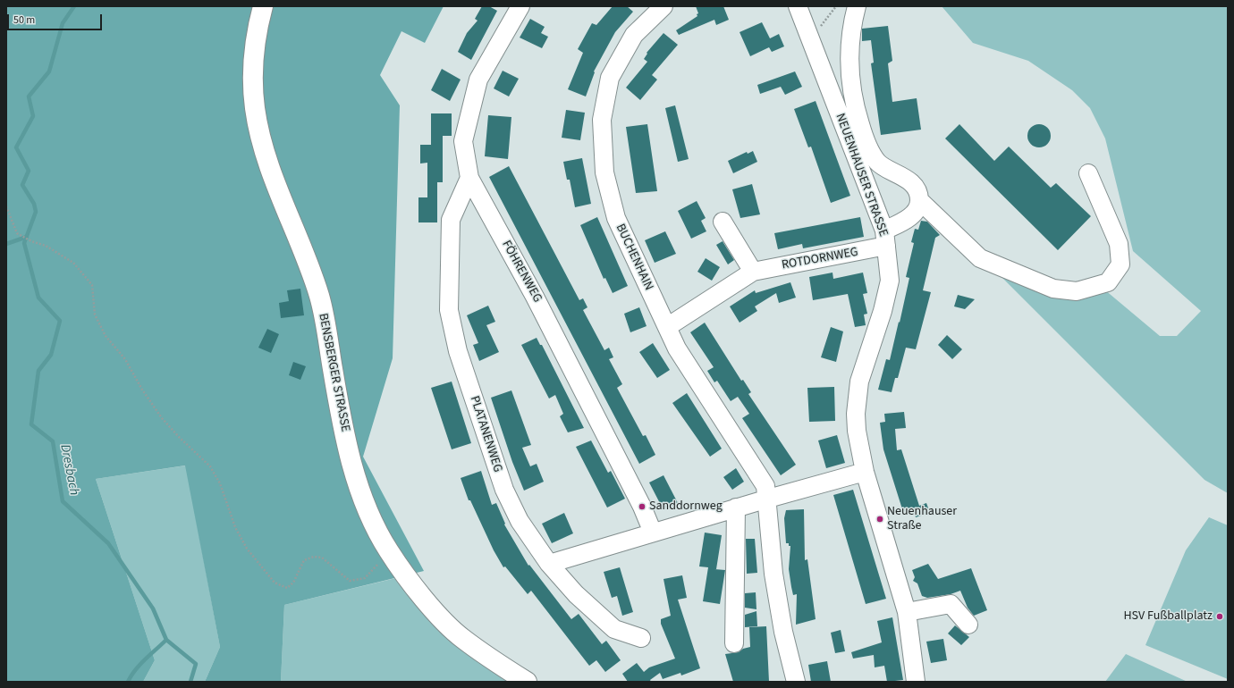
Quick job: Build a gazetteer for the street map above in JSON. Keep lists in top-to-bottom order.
{
  "streets": {
    "main road": ["BENSBERGER STRASSE"],
    "street": [
      "NEUENHAUSER STRASSE",
      "BUCHENHAIN",
      "ROTDORNWEG",
      "FÖHRENWEG",
      "PLATANENWEG"
    ]
  },
  "crossings": [
    ["NEUENHAUSER STRASSE", "ROTDORNWEG"],
    ["BUCHENHAIN", "ROTDORNWEG"],
    ["FÖHRENWEG", "PLATANENWEG"]
  ],
  "water": ["Dresbach"],
  "places": ["Sanddornweg", "Neuenhauser Straße", "HSV Fußballplatz"],
  "scale_bar": "50 m"
}
